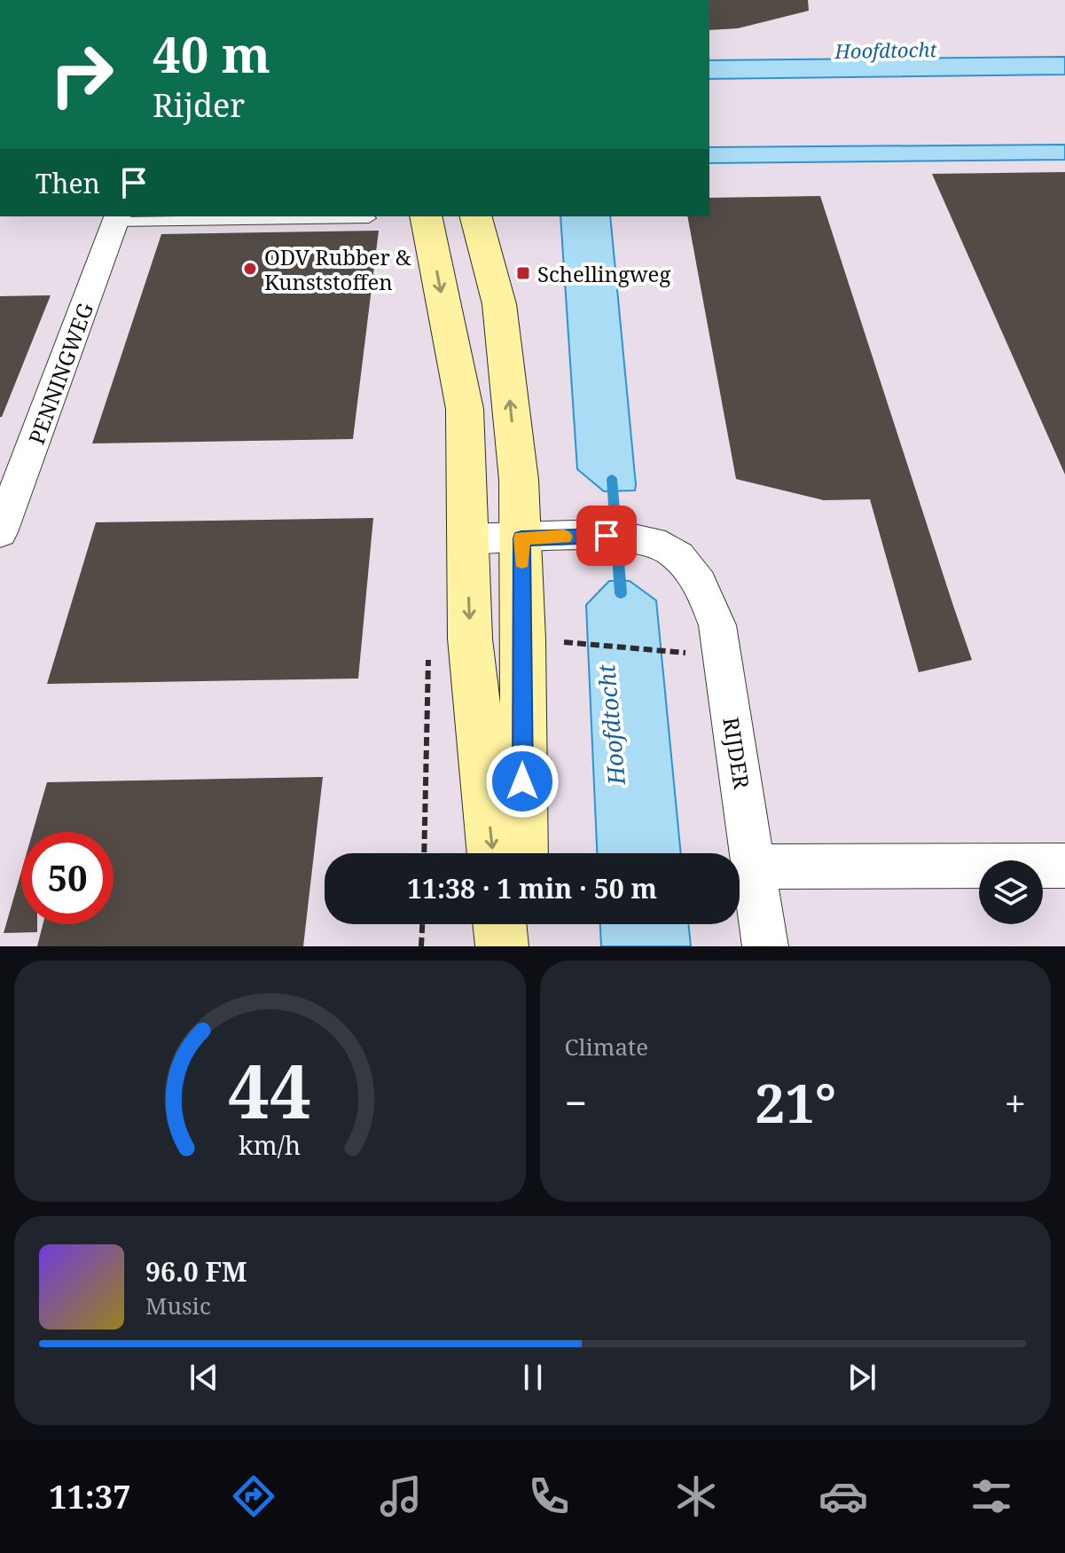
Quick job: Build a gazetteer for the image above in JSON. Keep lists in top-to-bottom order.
{
  "streets": {
    "street": ["PENNINGWEG", "RIJDER"]
  },
  "water": ["Hoofdtocht"],
  "places": {
    "other": ["ODV Rubber & Kunststoffen"],
    "transit": ["Schellingweg"]
  },
  "page": {
    "turn": ["40 m", "Rijder"],
    "then": "Then",
    "limit": "50",
    "trip": "11:38 · 1 min · 50 m",
    "tile": "Climate",
    "heat": ["−", "21°", "+"],
    "song": ["96.0 FM", "Music"],
    "tabs": "11:37",
    "gauge": ["44", "km/h"]
  }
}
